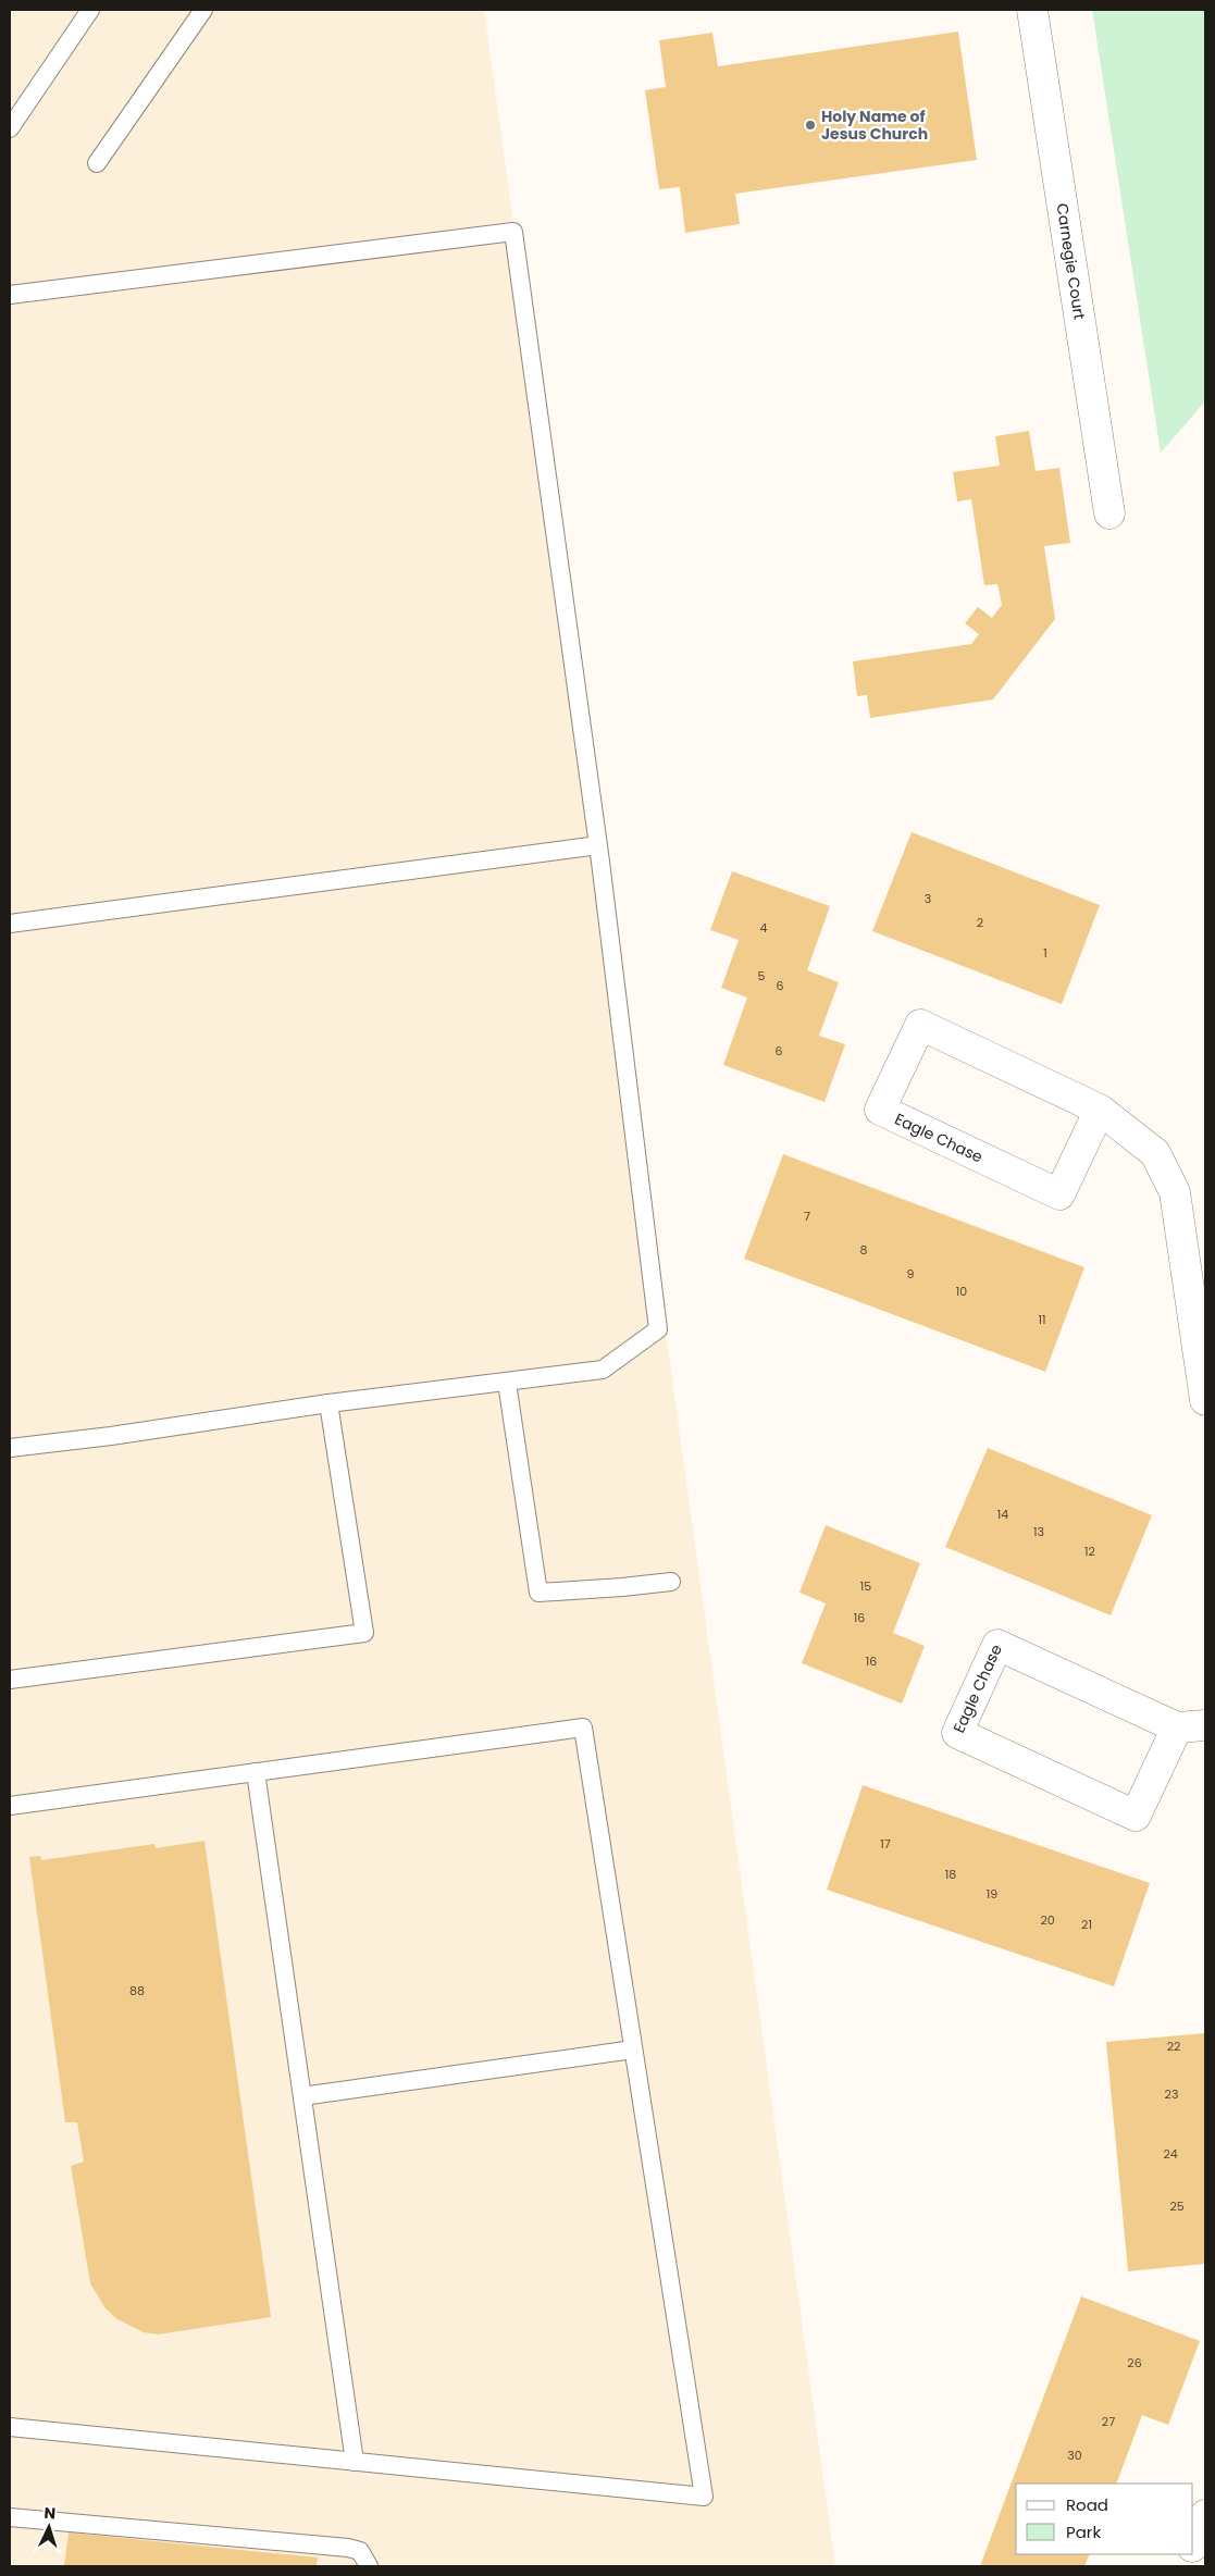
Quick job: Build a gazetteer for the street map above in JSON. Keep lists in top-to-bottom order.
{
  "streets": {
    "street": ["Carnegie Court", "Eagle Chase"]
  },
  "places": ["Holy Name of Jesus Church"],
  "house_numbers": [
    "3",
    "2",
    "4",
    "1",
    "5",
    "6",
    "6",
    "7",
    "8",
    "9",
    "10",
    "11",
    "14",
    "13",
    "12",
    "15",
    "16",
    "16",
    "17",
    "18",
    "19",
    "20",
    "21",
    "88",
    "22",
    "23",
    "24",
    "25",
    "26",
    "27",
    "30"
  ],
  "legend": ["Road", "Park"],
  "north": "top"
}
